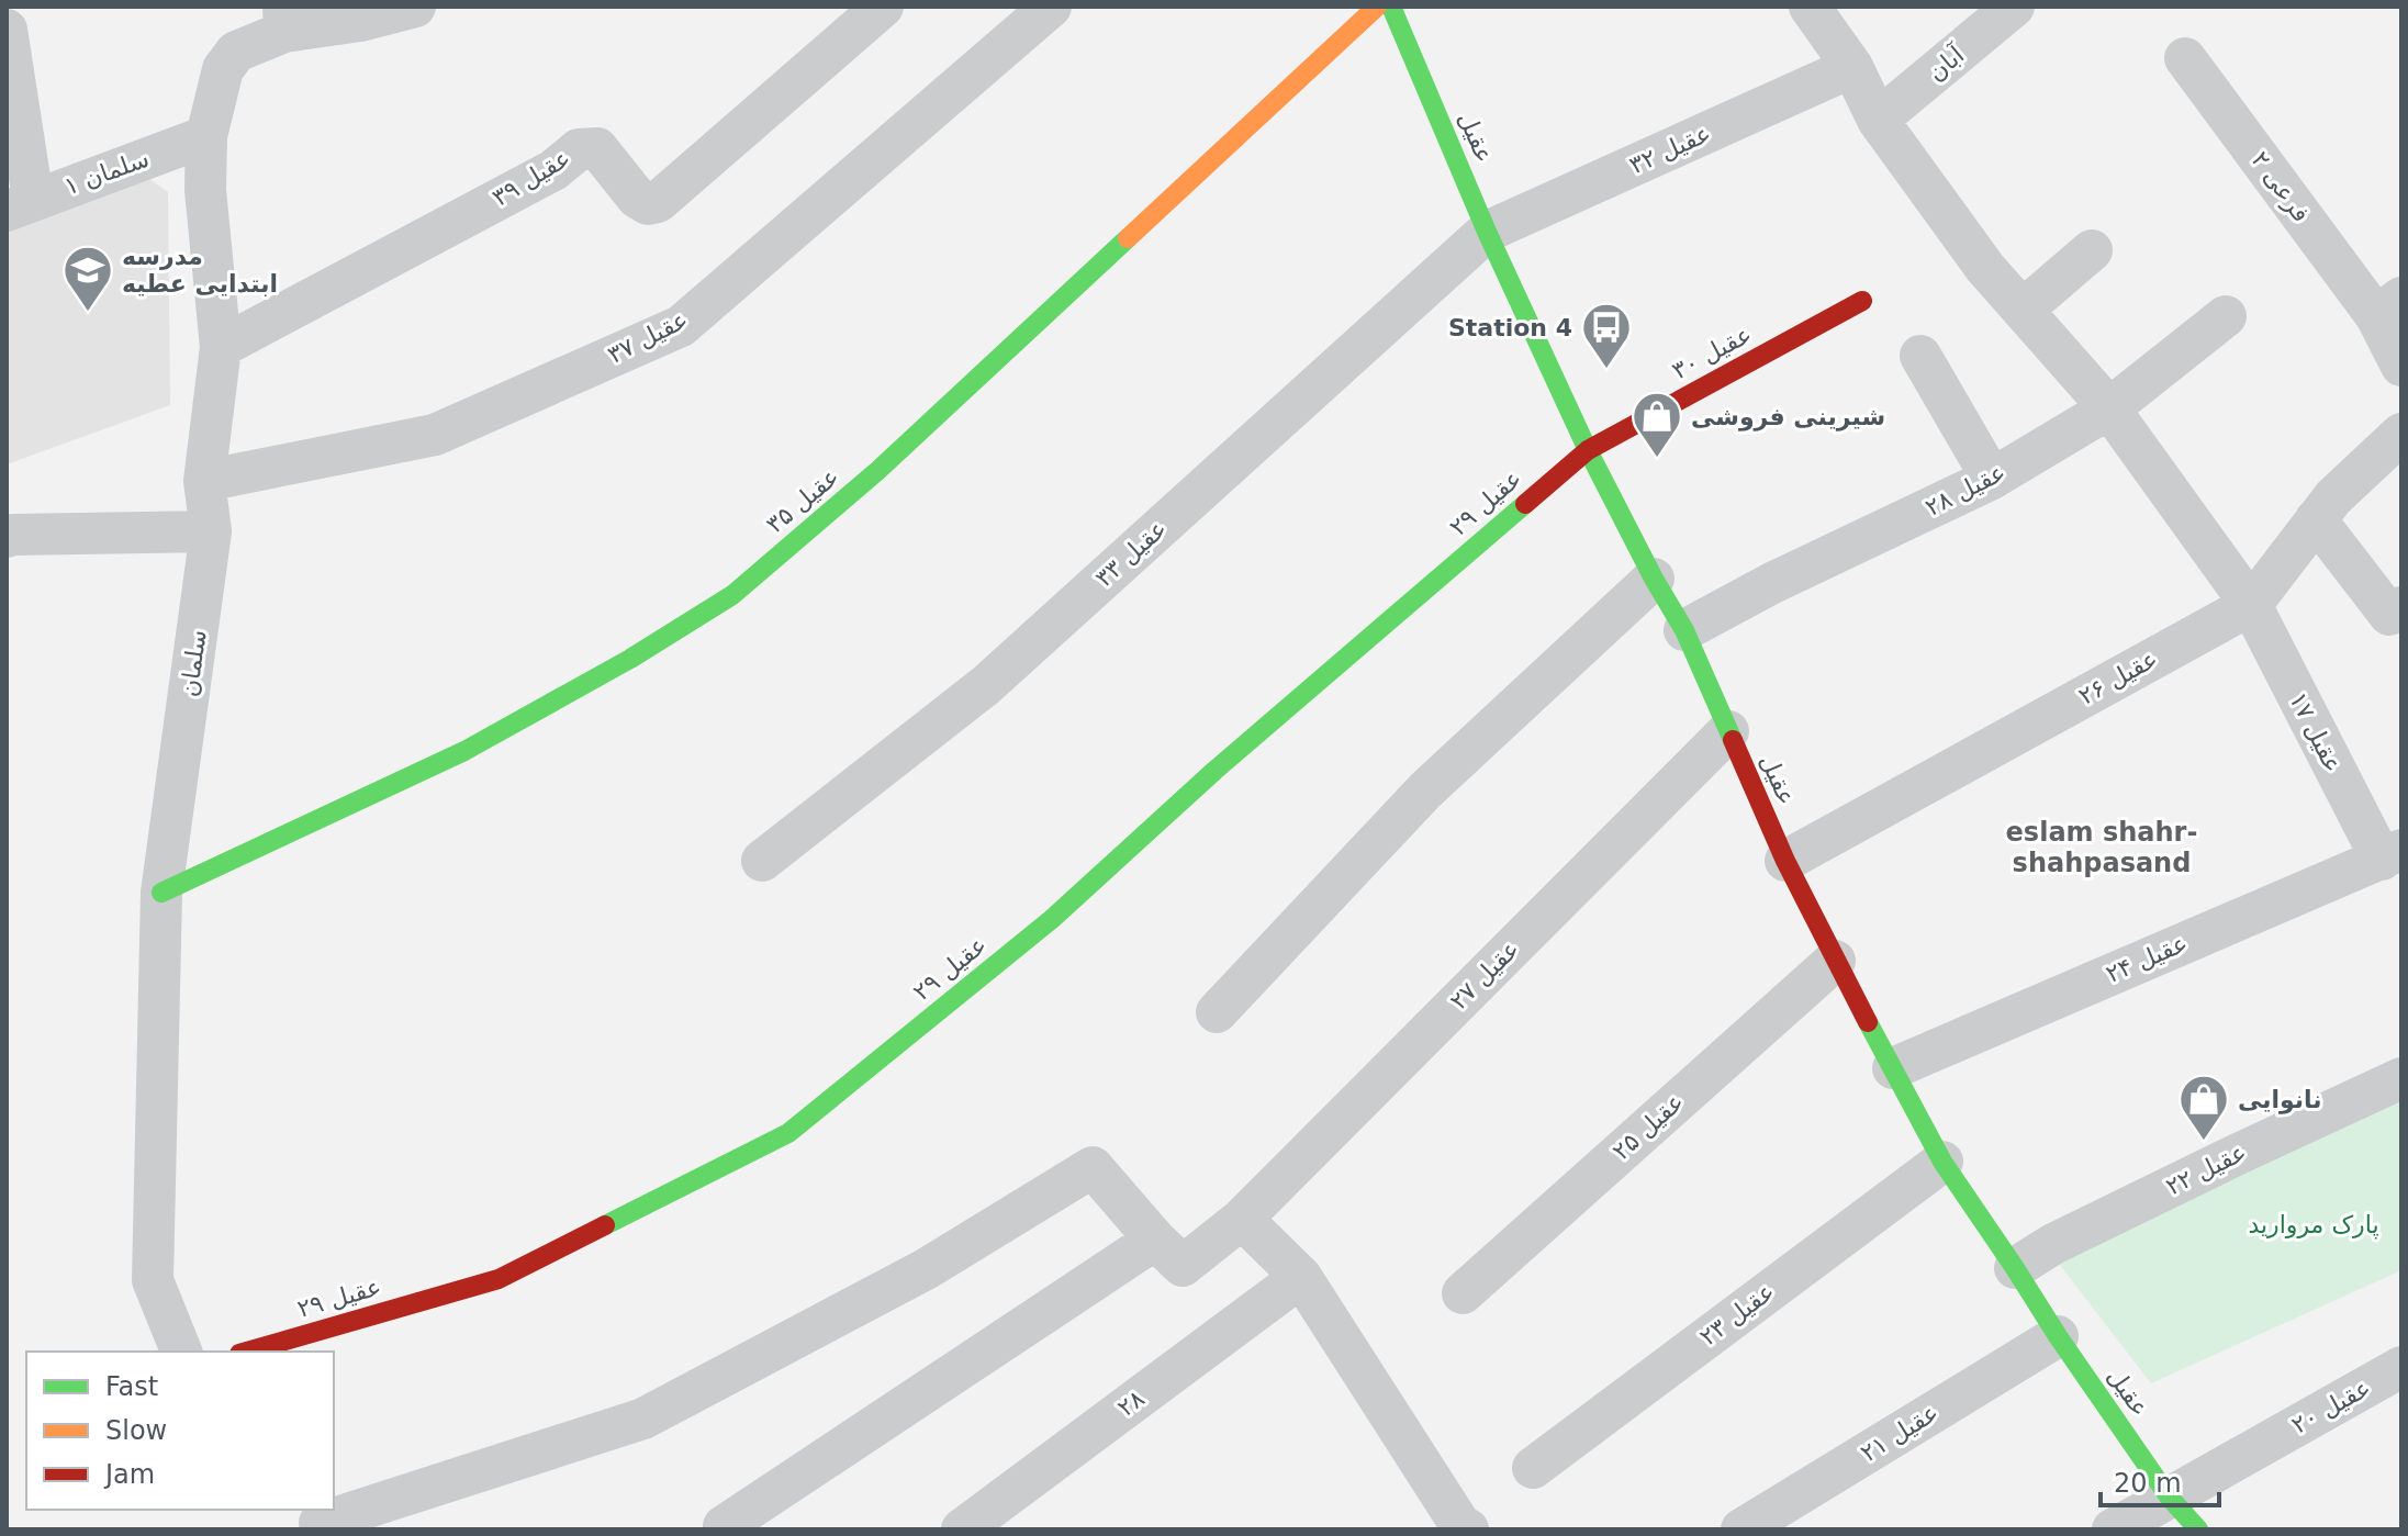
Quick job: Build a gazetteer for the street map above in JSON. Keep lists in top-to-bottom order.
{
  "streets": {
    "street": [
      "آبان",
      "عقیل",
      "عقیل ۳۲",
      "سلمان ۱",
      "عقیل ۳۹",
      "فرعی ۲",
      "عقیل ۳۷",
      "عقیل ۳۰",
      "۲۸ عقیل",
      "عقیل ۳۵",
      "عقیل ۲۹",
      "عقیل ۳۳",
      "سلمان",
      "عقیل ۲۶",
      "عقیل ۱۷",
      "عقیل ۲۴",
      "عقیل ۲۷",
      "عقیل ۲۵",
      "عقیل ۲۲",
      "عقیل ۲۳",
      "۲۸",
      "عقیل ۲۰",
      "عقیل ۲۱"
    ]
  },
  "crossings": [
    ["آبان", "عقیل ۱۷"],
    ["عقیل", "عقیل ۳۲"],
    ["عقیل", "عقیل ۳۰"],
    ["عقیل", "۲۸ عقیل"],
    ["عقیل", "عقیل ۲۹"],
    ["عقیل", "عقیل ۳۳"],
    ["عقیل", "عقیل ۲۶"],
    ["عقیل", "عقیل ۲۴"],
    ["عقیل", "عقیل ۲۷"],
    ["عقیل", "عقیل ۲۵"],
    ["عقیل", "عقیل ۲۲"],
    ["عقیل", "عقیل ۲۳"],
    ["عقیل", "عقیل ۲۰"],
    ["عقیل", "عقیل ۲۱"],
    ["عقیل ۳۲", "عقیل ۳۳"],
    ["عقیل ۳۲", "عقیل ۱۷"],
    ["سلمان ۱", "سلمان"],
    ["عقیل ۳۹", "سلمان"],
    ["عقیل ۳۷", "سلمان"],
    ["عقیل ۳۰", "عقیل ۲۹"],
    ["۲۸ عقیل", "عقیل ۱۷"],
    ["عقیل ۳۵", "سلمان"],
    ["عقیل ۲۶", "عقیل ۱۷"],
    ["عقیل ۱۷", "عقیل ۲۴"]
  ],
  "districts": ["eslam shahr- shahpasand"],
  "parks": ["پارک مروارید"],
  "places": {
    "school or university": ["مدرسه ابتدایی عطیه"],
    "bus stop": ["Station 4"],
    "shop": ["شیرینی فروشی", "نانوایی"]
  },
  "legend": ["Fast", "Slow", "Jam"],
  "scale_bar": "20 m"
}
